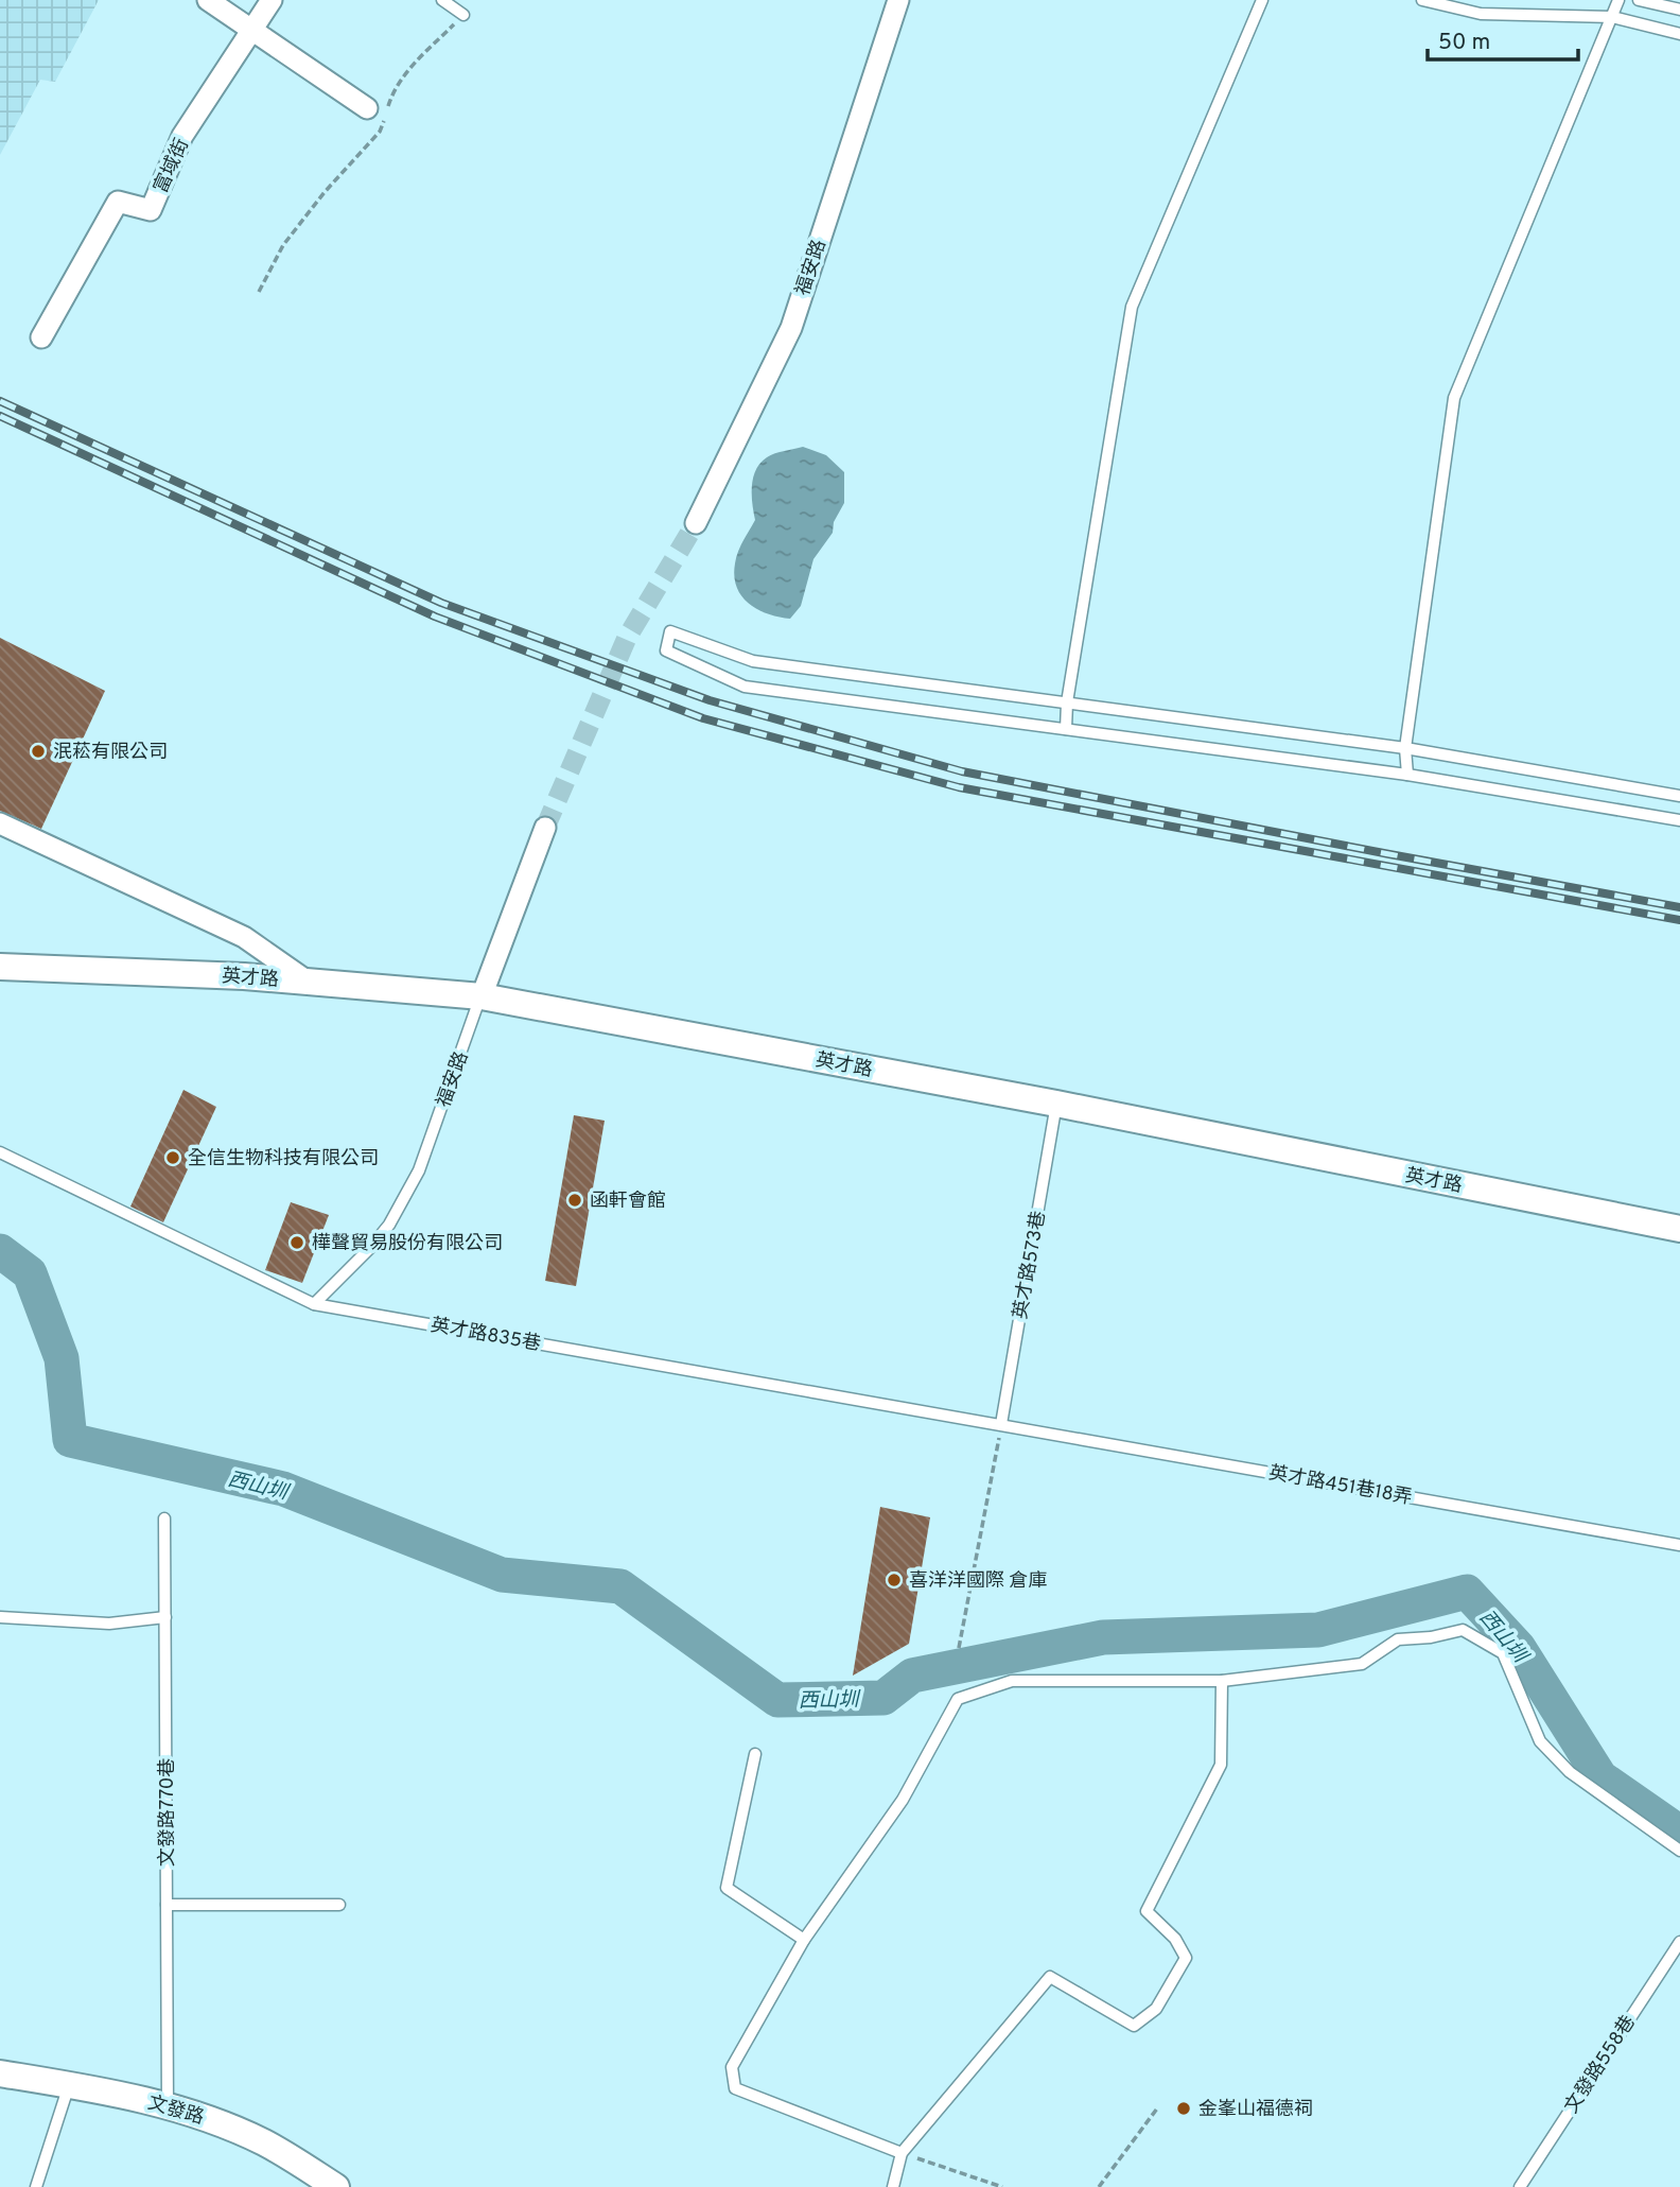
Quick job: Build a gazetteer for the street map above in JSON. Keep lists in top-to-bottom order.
{
  "streets": {
    "street": [
      "富域街",
      "福安路",
      "英才路",
      "文發路"
    ],
    "lane": [
      "英才路573巷",
      "英才路835巷",
      "英才路451巷18弄",
      "文發路770巷",
      "文發路558巷"
    ]
  },
  "crossings": [
    ["福安路", "英才路"],
    ["福安路", "英才路835巷"],
    ["英才路", "英才路573巷"],
    ["英才路573巷", "英才路835巷"],
    ["英才路573巷", "英才路451巷18弄"],
    ["英才路835巷", "英才路451巷18弄"],
    ["文發路770巷", "文發路"]
  ],
  "water": ["西山圳"],
  "places": [
    "泯菘有限公司",
    "全信生物科技有限公司",
    "函軒會館",
    "樺聲貿易股份有限公司",
    "喜洋洋國際 倉庫",
    "金峯山福德祠"
  ],
  "scale_bar": "50 m"
}
